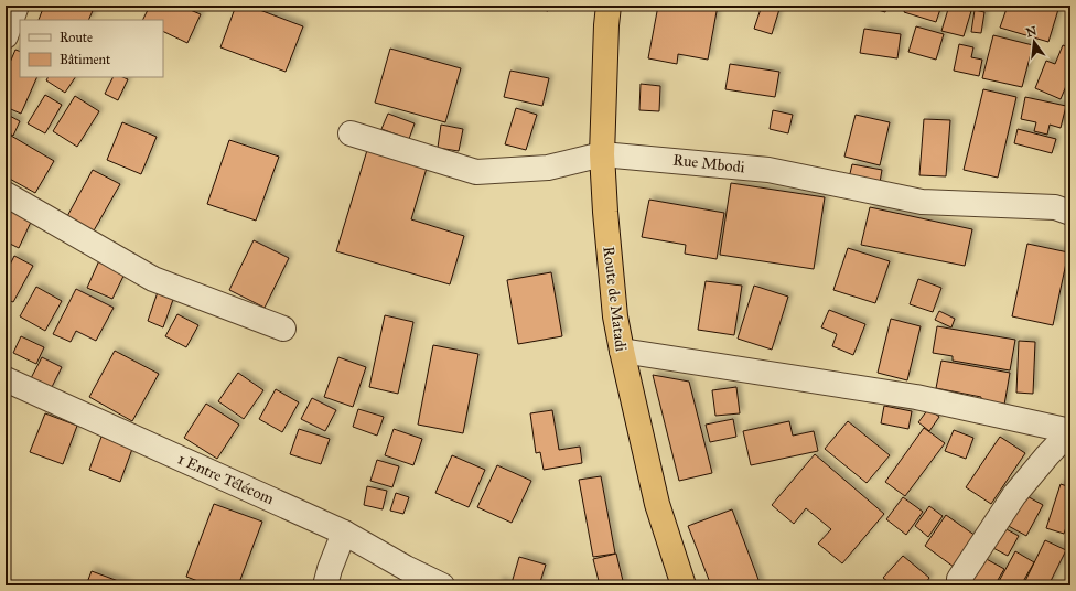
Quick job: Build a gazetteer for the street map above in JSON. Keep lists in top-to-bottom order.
{
  "streets": {
    "highway": ["Route de Matadi"],
    "street": ["Rue Mbodi", "1 Entre Télécom"]
  },
  "crossings": [
    ["Rue Mbodi", "Route de Matadi"]
  ],
  "legend": ["Route", "Bâtiment"],
  "north": "top"
}
